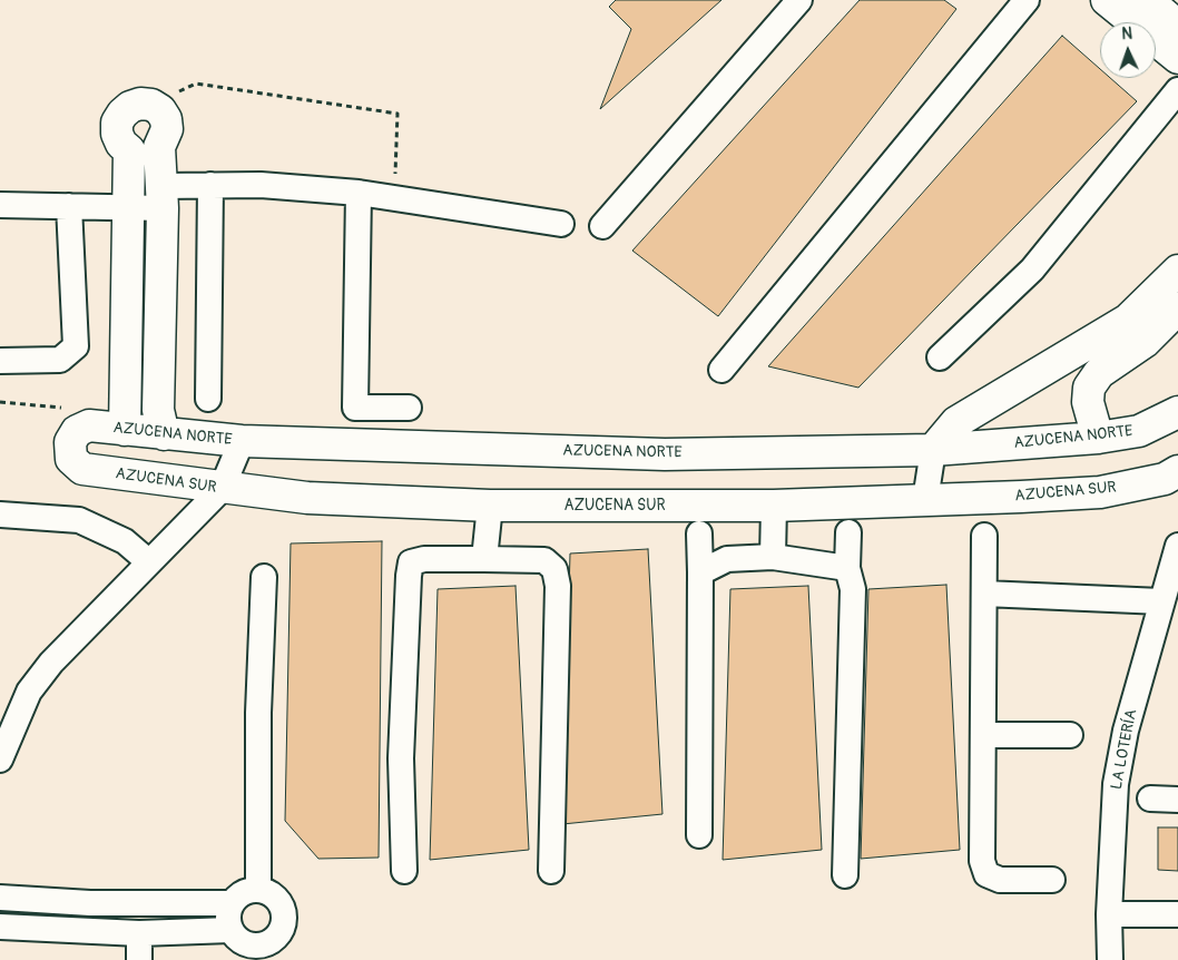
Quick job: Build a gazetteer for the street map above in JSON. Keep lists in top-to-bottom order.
{
  "streets": {
    "street": ["AZUCENA NORTE", "AZUCENA SUR", "LA LOTERÍA"]
  },
  "crossings": [
    ["AZUCENA NORTE", "AZUCENA SUR"]
  ],
  "north": "top"
}
